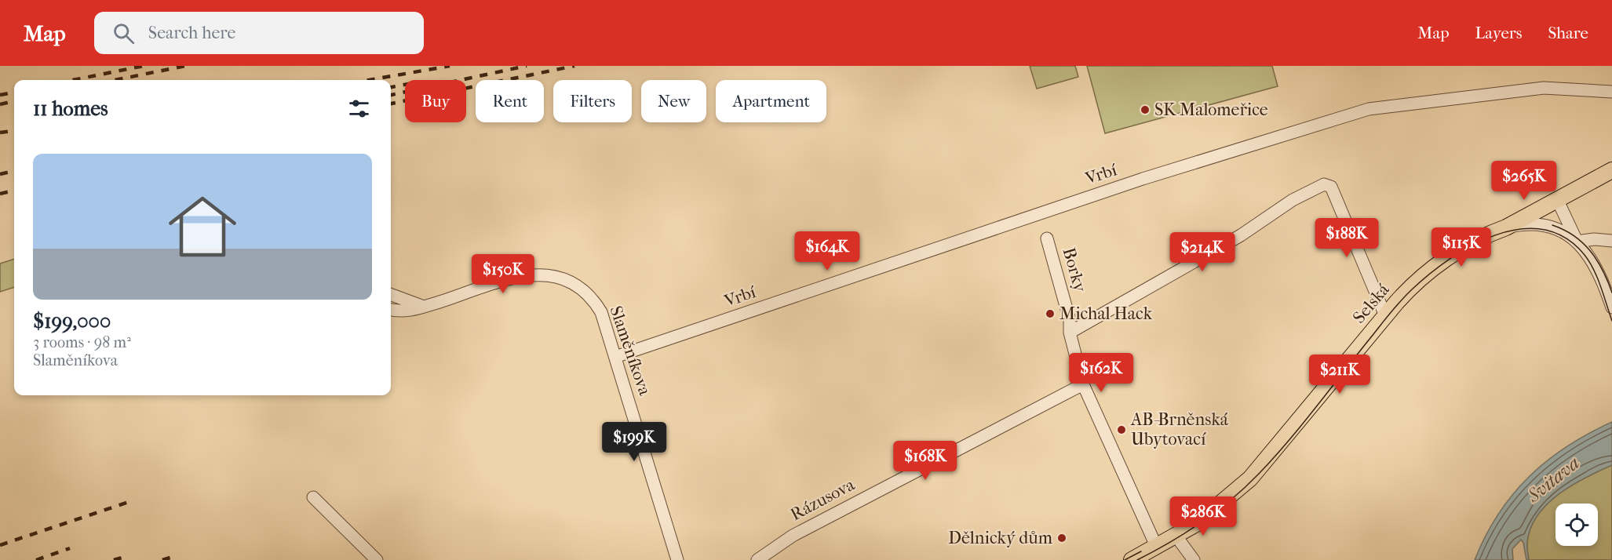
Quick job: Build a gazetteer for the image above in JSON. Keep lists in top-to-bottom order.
{
  "streets": {
    "main road": ["Selská"],
    "street": [
      "Vrbí",
      "Borky",
      "Slaměníkova",
      "Rázusova"
    ]
  },
  "crossings": [
    ["Vrbí", "Slaměníkova"],
    ["Borky", "Selská"],
    ["Borky", "Rázusova"]
  ],
  "water": ["Svitava"],
  "places": [
    "SK Malomeřice",
    "Michal Hack",
    "AB-Brněnská Ubytovací",
    "Dělnický dům"
  ],
  "page": {
    "header": "Map",
    "search": "Search here",
    "nav": ["Map", "Layers", "Share"],
    "chip": [
      "Buy",
      "Rent",
      "Filters",
      "New",
      "Apartment"
    ],
    "heading": "11 homes",
    "list": [
      {
        "name": "$199,000",
        "note": "3 rooms · 98 m² · Slaměníkova"
      }
    ],
    "price": [
      "$265K",
      "$188K",
      "$115K",
      "$164K",
      "$214K",
      "$150K",
      "$162K",
      "$211K",
      "$199K",
      "$168K",
      "$286K"
    ]
  }
}
